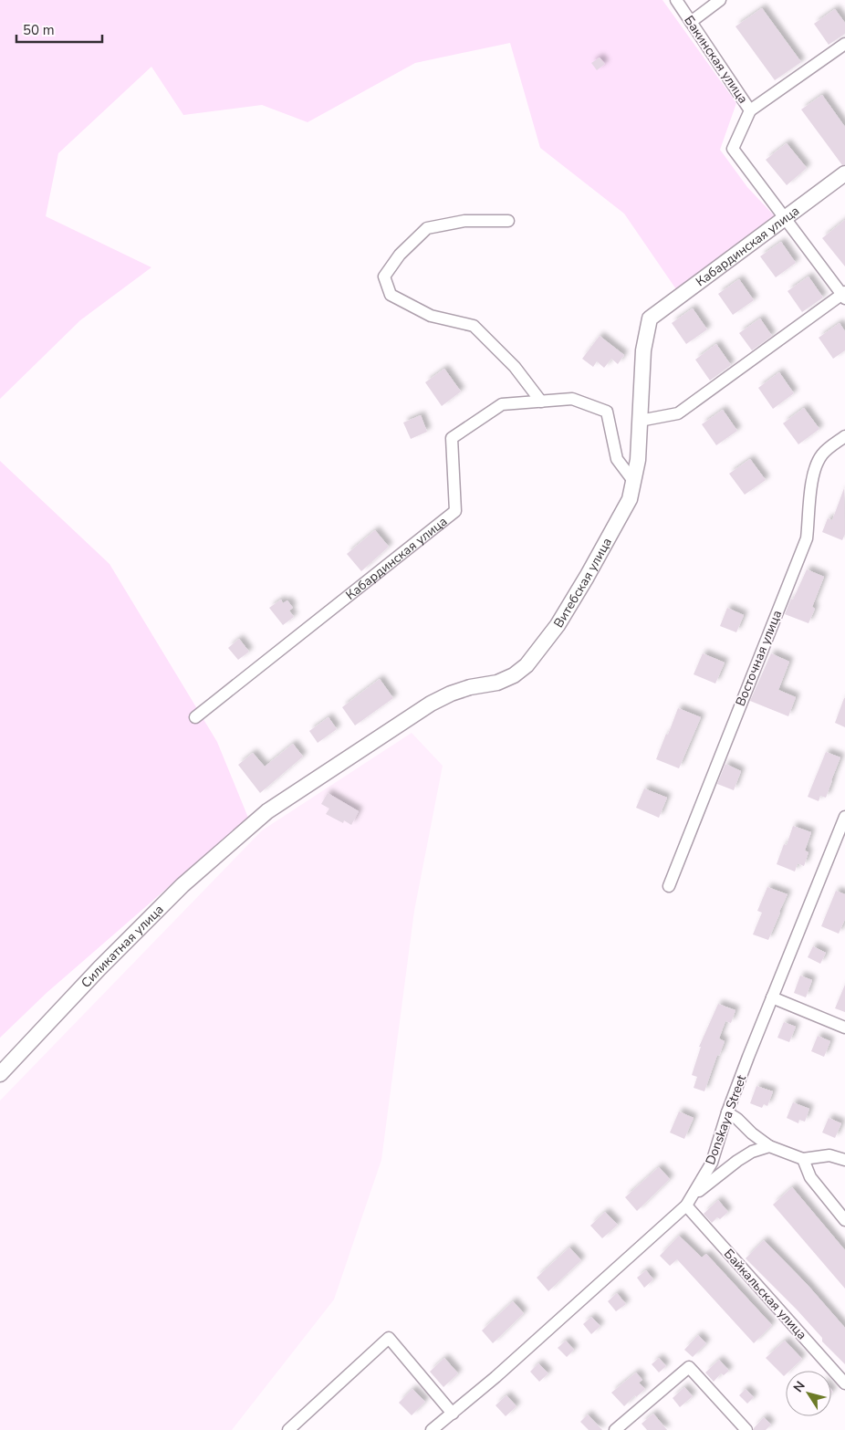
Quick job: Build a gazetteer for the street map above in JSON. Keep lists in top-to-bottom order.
{
  "streets": {
    "street": [
      "Бакинская улица",
      "Кабардинская улица",
      "Витебская улица",
      "Восточная улица",
      "Силикатная улица",
      "Donskaya Street",
      "Байкальская улица"
    ]
  },
  "crossings": [
    ["Бакинская улица", "Кабардинская улица"],
    ["Кабардинская улица", "Витебская улица"],
    ["Витебская улица", "Силикатная улица"],
    ["Donskaya Street", "Байкальская улица"]
  ],
  "scale_bar": "50 m",
  "north": "top left"
}
